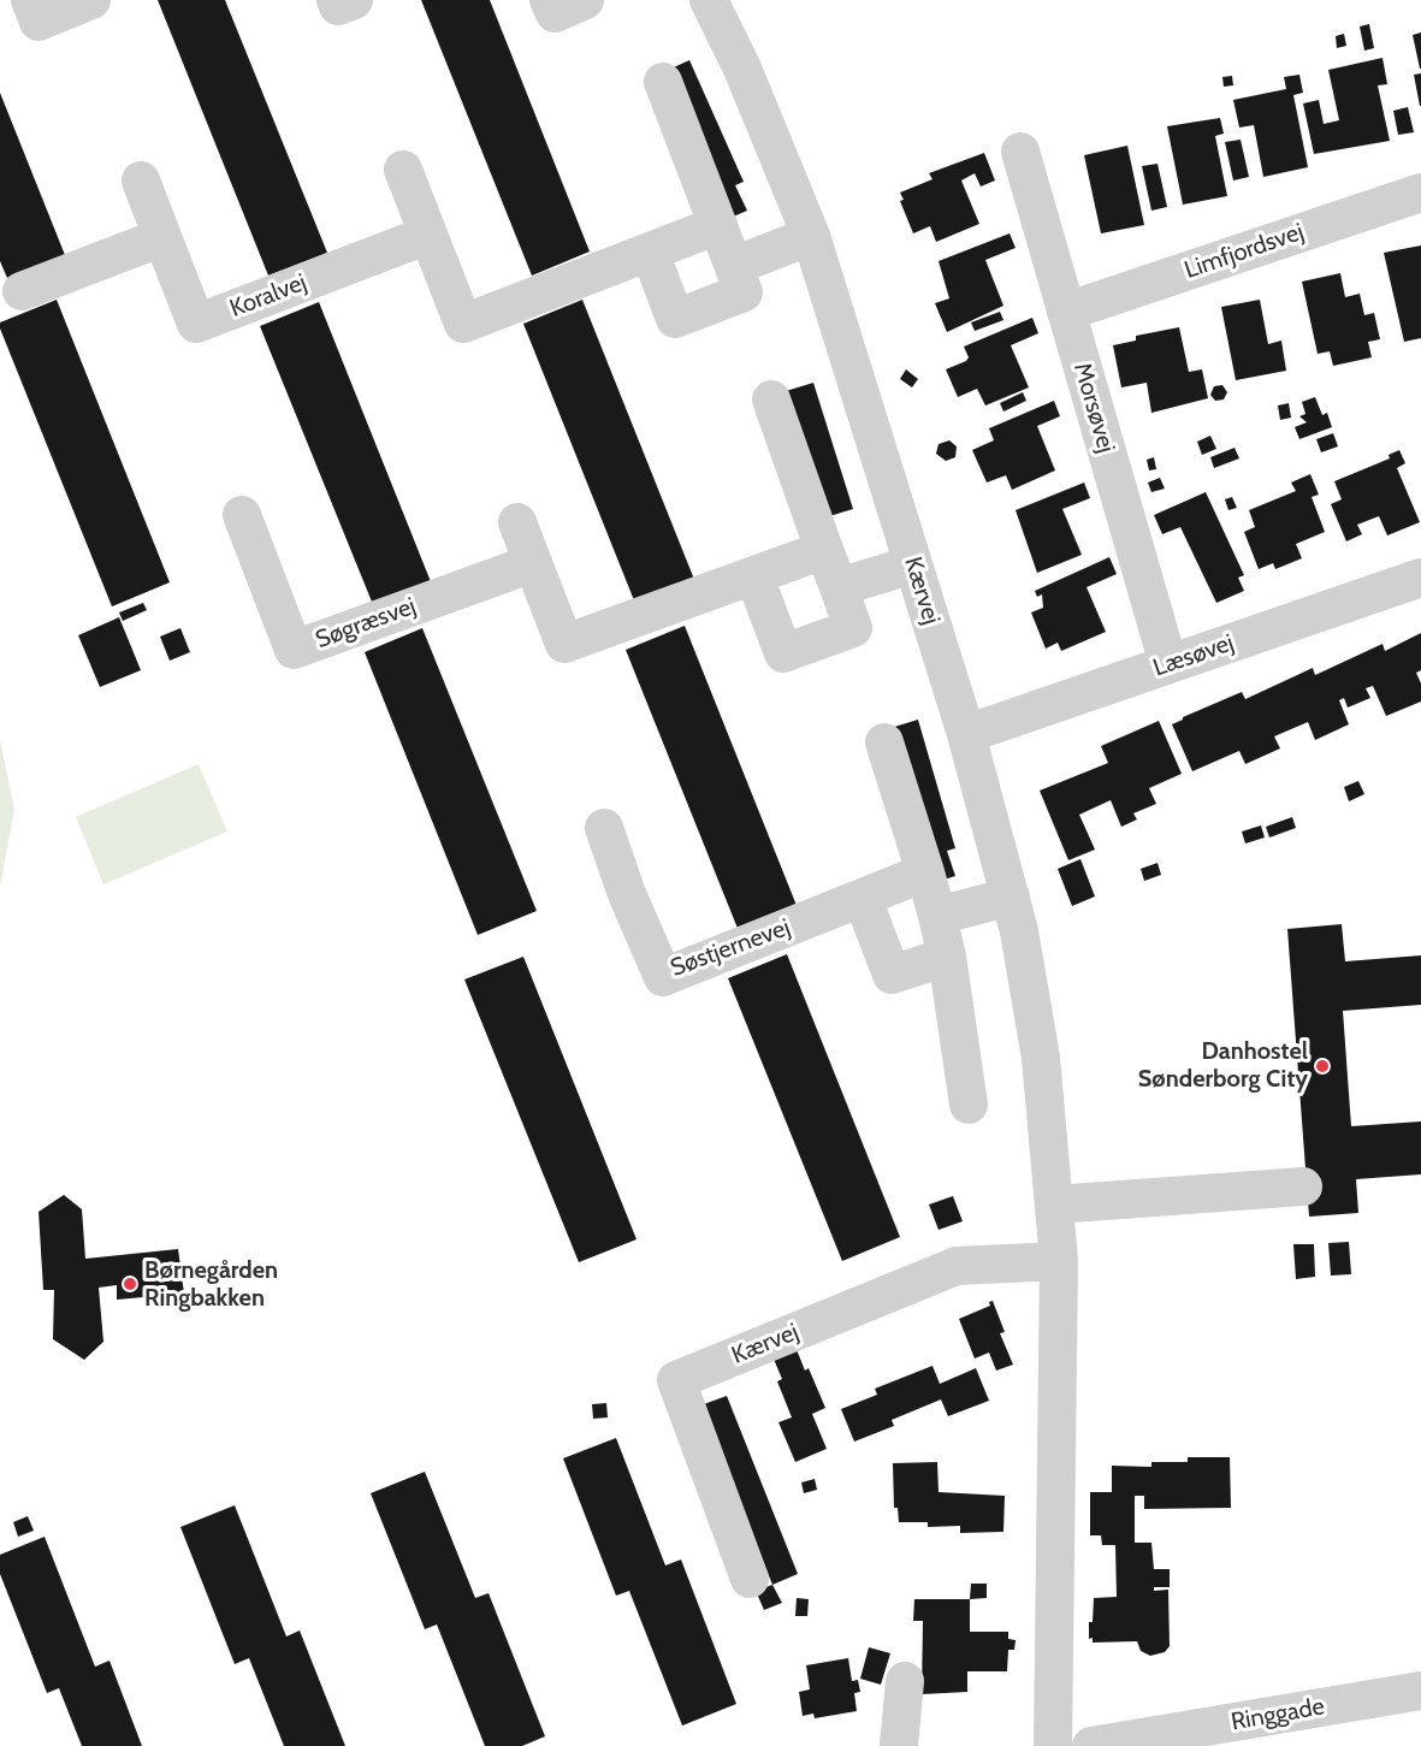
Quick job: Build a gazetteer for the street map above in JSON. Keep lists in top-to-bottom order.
{
  "streets": {
    "street": [
      "Limfjordsvej",
      "Koralvej",
      "Morsøvej",
      "Kærvej",
      "Søgræsvej",
      "Læsøvej",
      "Søstjernevej",
      "Ringgade"
    ]
  },
  "crossings": [
    ["Limfjordsvej", "Morsøvej"],
    ["Morsøvej", "Læsøvej"],
    ["Kærvej", "Læsøvej"]
  ],
  "places": ["Danhostel Sønderborg City", "Børnegården Ringbakken"]
}
